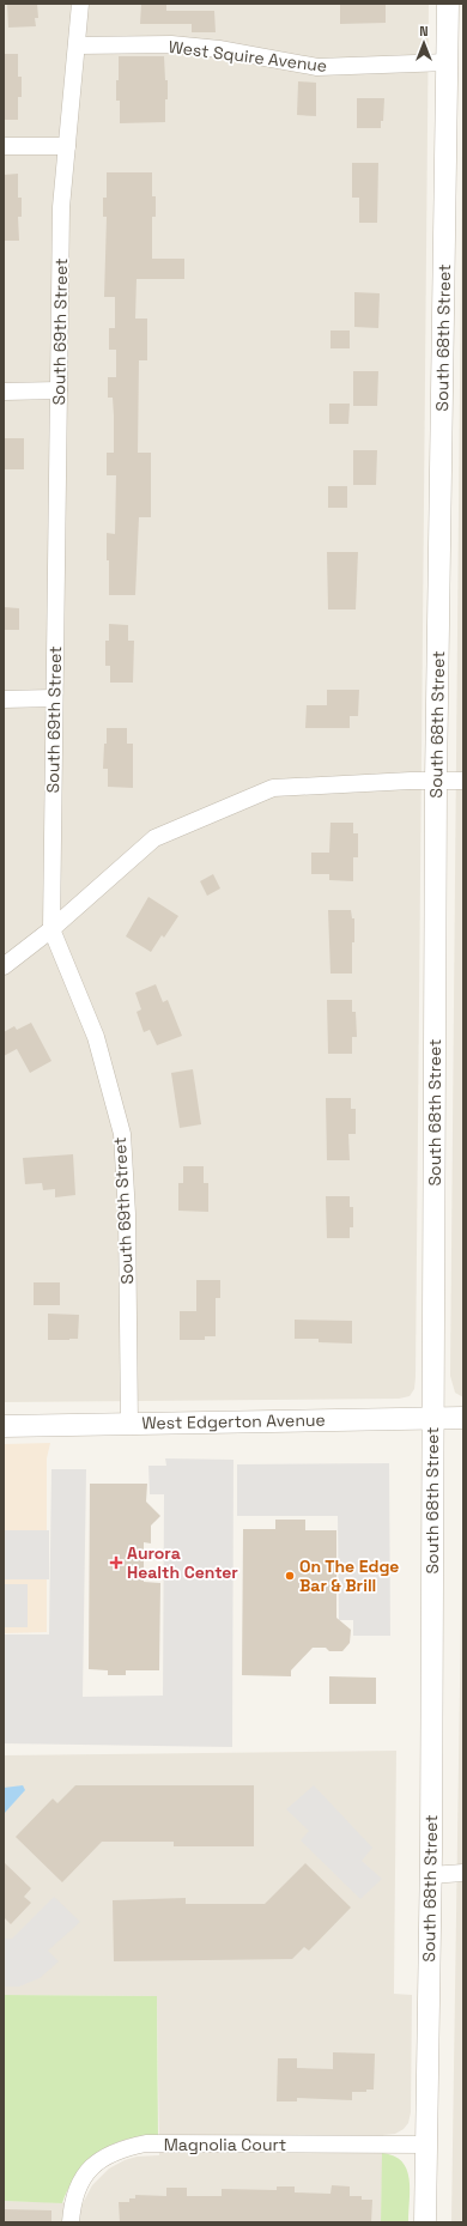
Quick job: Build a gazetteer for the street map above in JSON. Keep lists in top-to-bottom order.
{
  "streets": {
    "street": [
      "West Squire Avenue",
      "South 69th Street",
      "South 68th Street",
      "West Edgerton Avenue",
      "Magnolia Court"
    ]
  },
  "crossings": [
    ["West Squire Avenue", "South 69th Street"],
    ["West Squire Avenue", "South 68th Street"],
    ["South 69th Street", "West Edgerton Avenue"],
    ["South 68th Street", "West Edgerton Avenue"],
    ["South 68th Street", "Magnolia Court"]
  ],
  "places": {
    "health": ["Aurora Health Center"],
    "other": ["On The Edge Bar & Brill"]
  },
  "north": "top"
}
